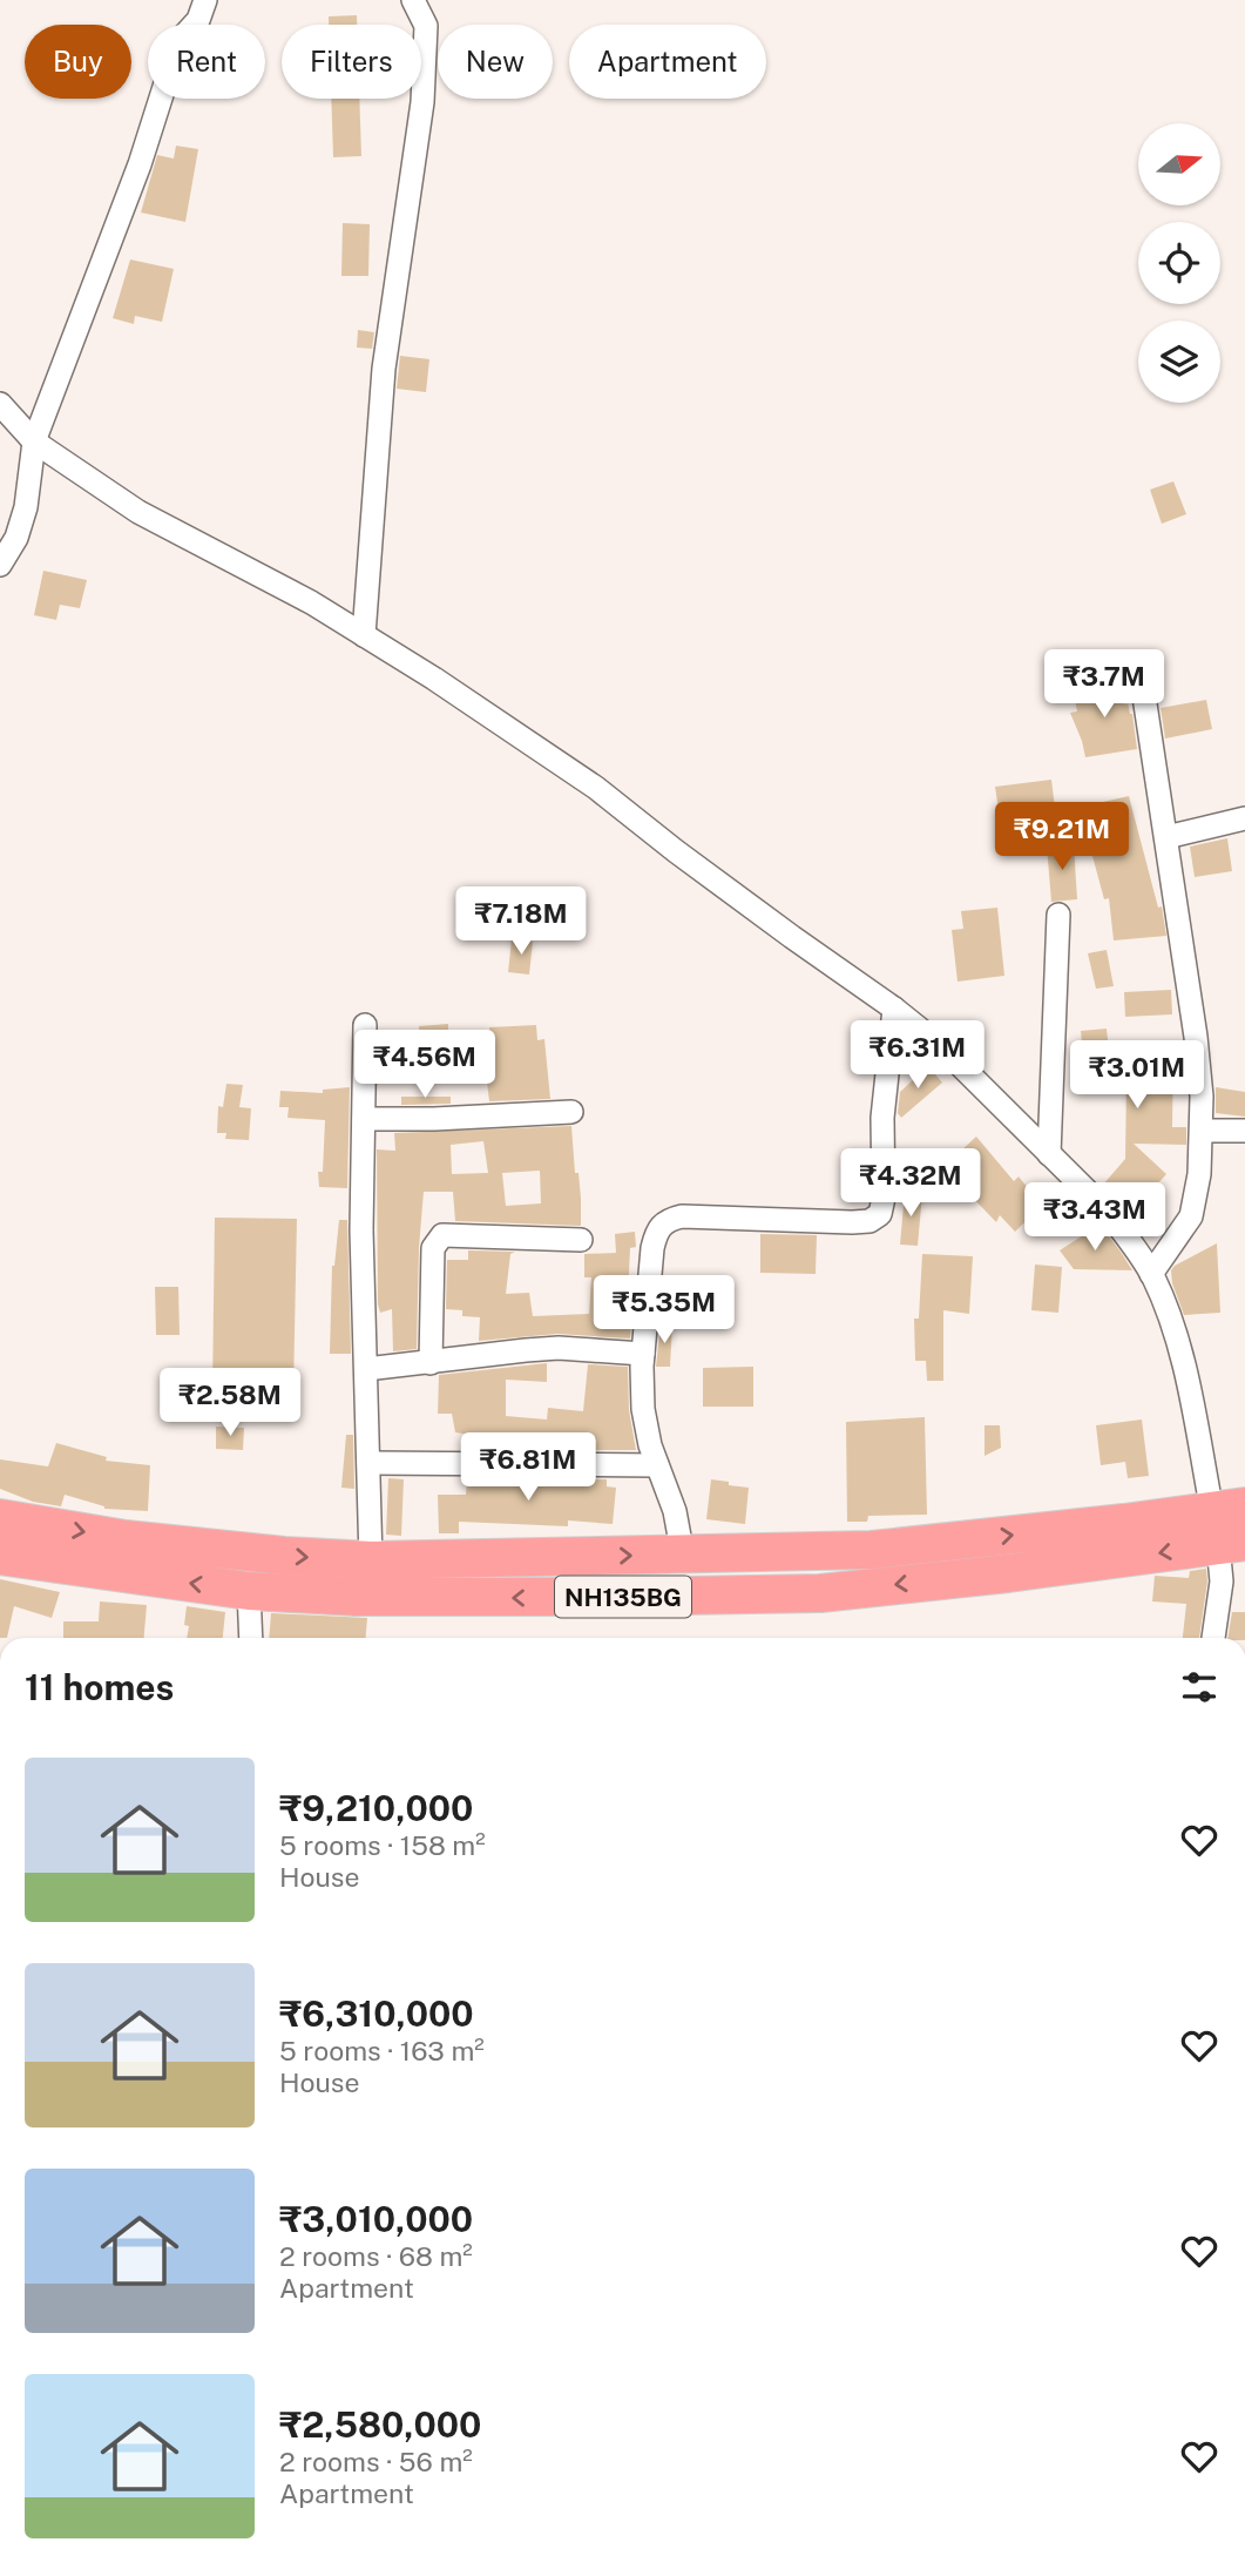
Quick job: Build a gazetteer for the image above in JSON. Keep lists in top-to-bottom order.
{
  "streets": {
    "highway": ["NH135BG"]
  },
  "north": "right",
  "page": {
    "chip": [
      "Buy",
      "Rent",
      "Filters",
      "New",
      "Apartment"
    ],
    "price": [
      "₹3.7M",
      "₹9.21M",
      "₹7.18M",
      "₹6.31M",
      "₹4.56M",
      "₹3.01M",
      "₹4.32M",
      "₹3.43M",
      "₹5.35M",
      "₹2.58M",
      "₹6.81M"
    ],
    "heading": "11 homes",
    "list": [
      {
        "name": "₹9,210,000",
        "note": "5 rooms · 158 m² · House"
      },
      {
        "name": "₹6,310,000",
        "note": "5 rooms · 163 m² · House"
      },
      {
        "name": "₹3,010,000",
        "note": "2 rooms · 68 m² · Apartment"
      },
      {
        "name": "₹2,580,000",
        "note": "2 rooms · 56 m² · Apartment"
      }
    ]
  }
}
